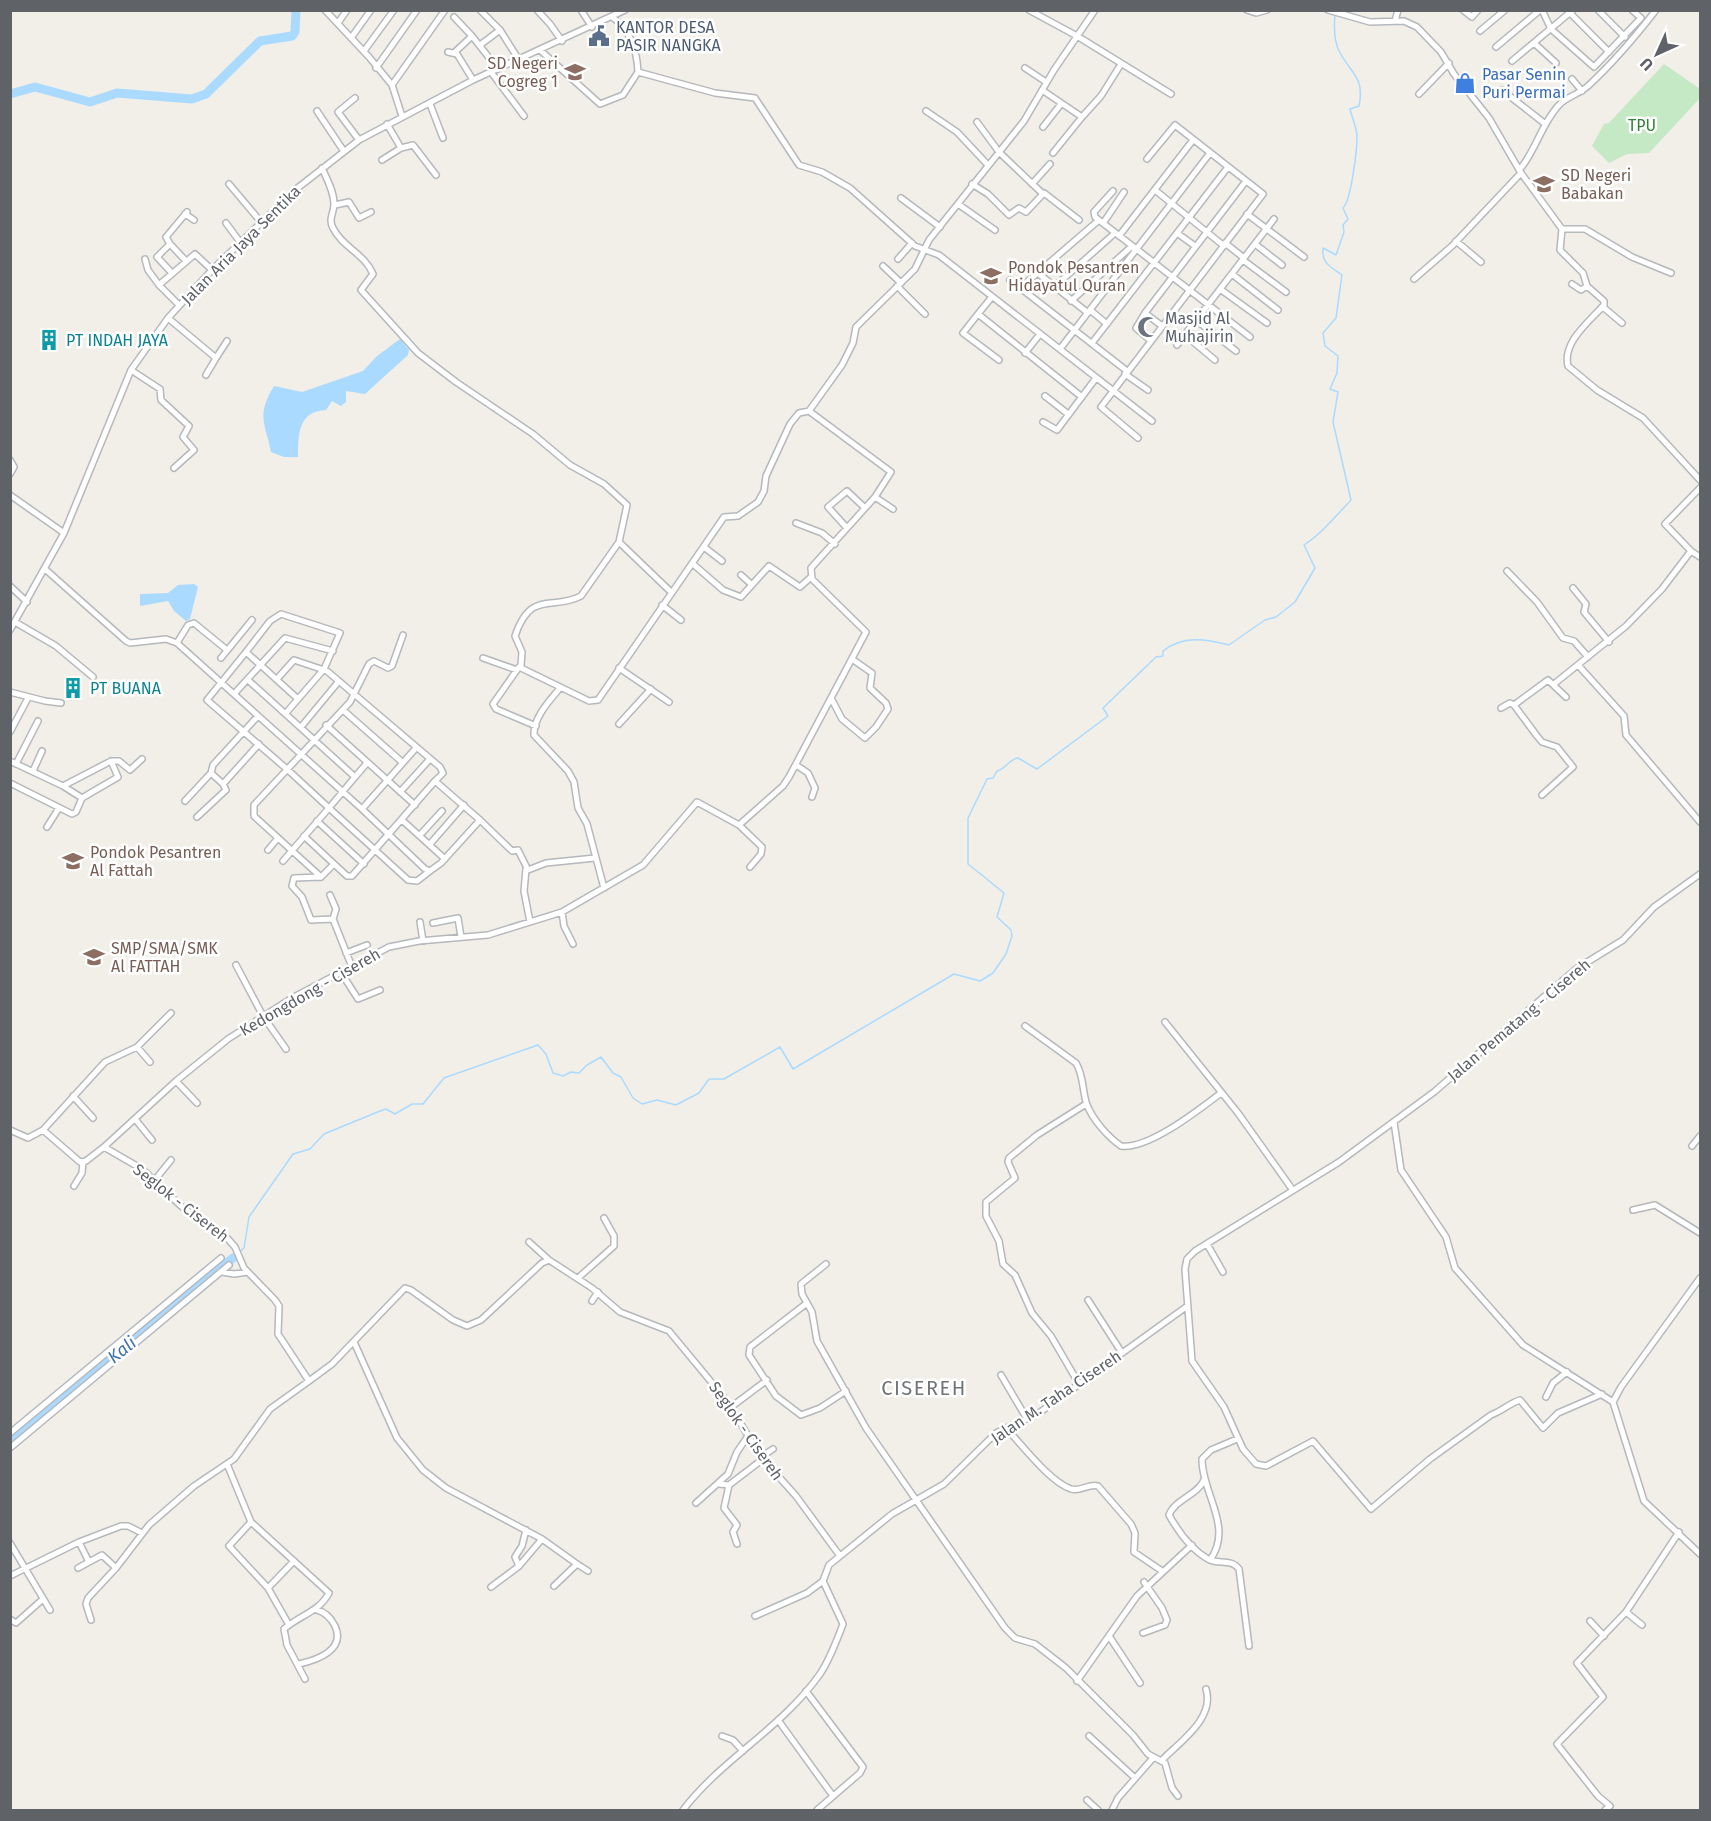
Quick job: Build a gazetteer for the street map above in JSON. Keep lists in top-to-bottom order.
{
  "streets": {
    "street": [
      "Jalan Aria Jaya Sentika",
      "Kedongdong - Cisereh",
      "Jalan Pematang - Cisereh",
      "Seglok - Cisereh",
      "Jalan M. Taha Cisereh"
    ]
  },
  "crossings": [
    ["Kedongdong - Cisereh", "Seglok - Cisereh"],
    ["Seglok - Cisereh", "Jalan M. Taha Cisereh"]
  ],
  "districts": ["CISEREH"],
  "water": ["Kali"],
  "parks": ["TPU"],
  "places": {
    "public building": ["KANTOR DESA PASIR NANGKA"],
    "school or university": [
      "SD Negeri Cogreg 1",
      "SD Negeri Babakan",
      "Pondok Pesantren Hidayatul Quran",
      "Pondok Pesantren Al Fattah",
      "SMP/SMA/SMK Al FATTAH"
    ],
    "shop": ["Pasar Senin Puri Permai"],
    "mosque": ["Masjid Al Muhajirin"],
    "building": ["PT INDAH JAYA", "PT BUANA"]
  },
  "north": "bottom left"
}
